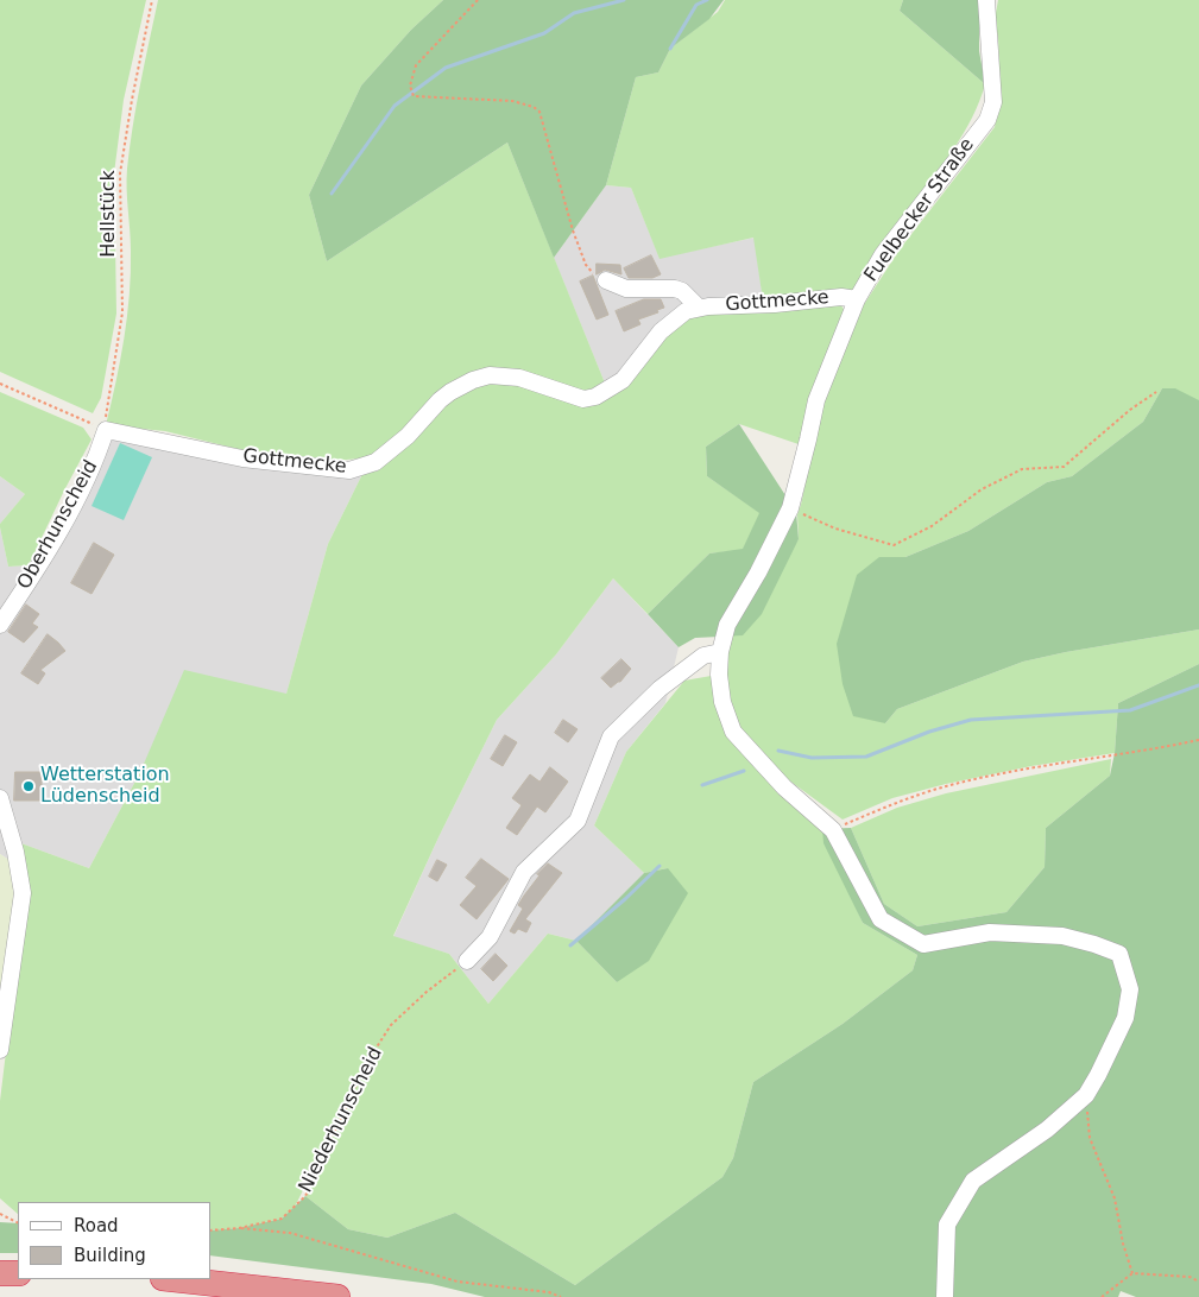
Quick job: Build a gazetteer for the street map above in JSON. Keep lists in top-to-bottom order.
{
  "streets": {
    "street": ["Fuelbecker Straße", "Gottmecke", "Oberhunscheid"],
    "path": ["Hellstück", "Niederhunscheid"]
  },
  "crossings": [
    ["Fuelbecker Straße", "Gottmecke"],
    ["Hellstück", "Gottmecke"],
    ["Hellstück", "Oberhunscheid"],
    ["Gottmecke", "Oberhunscheid"]
  ],
  "places": ["Wetterstation Lüdenscheid"],
  "legend": ["Road", "Building"]
}
